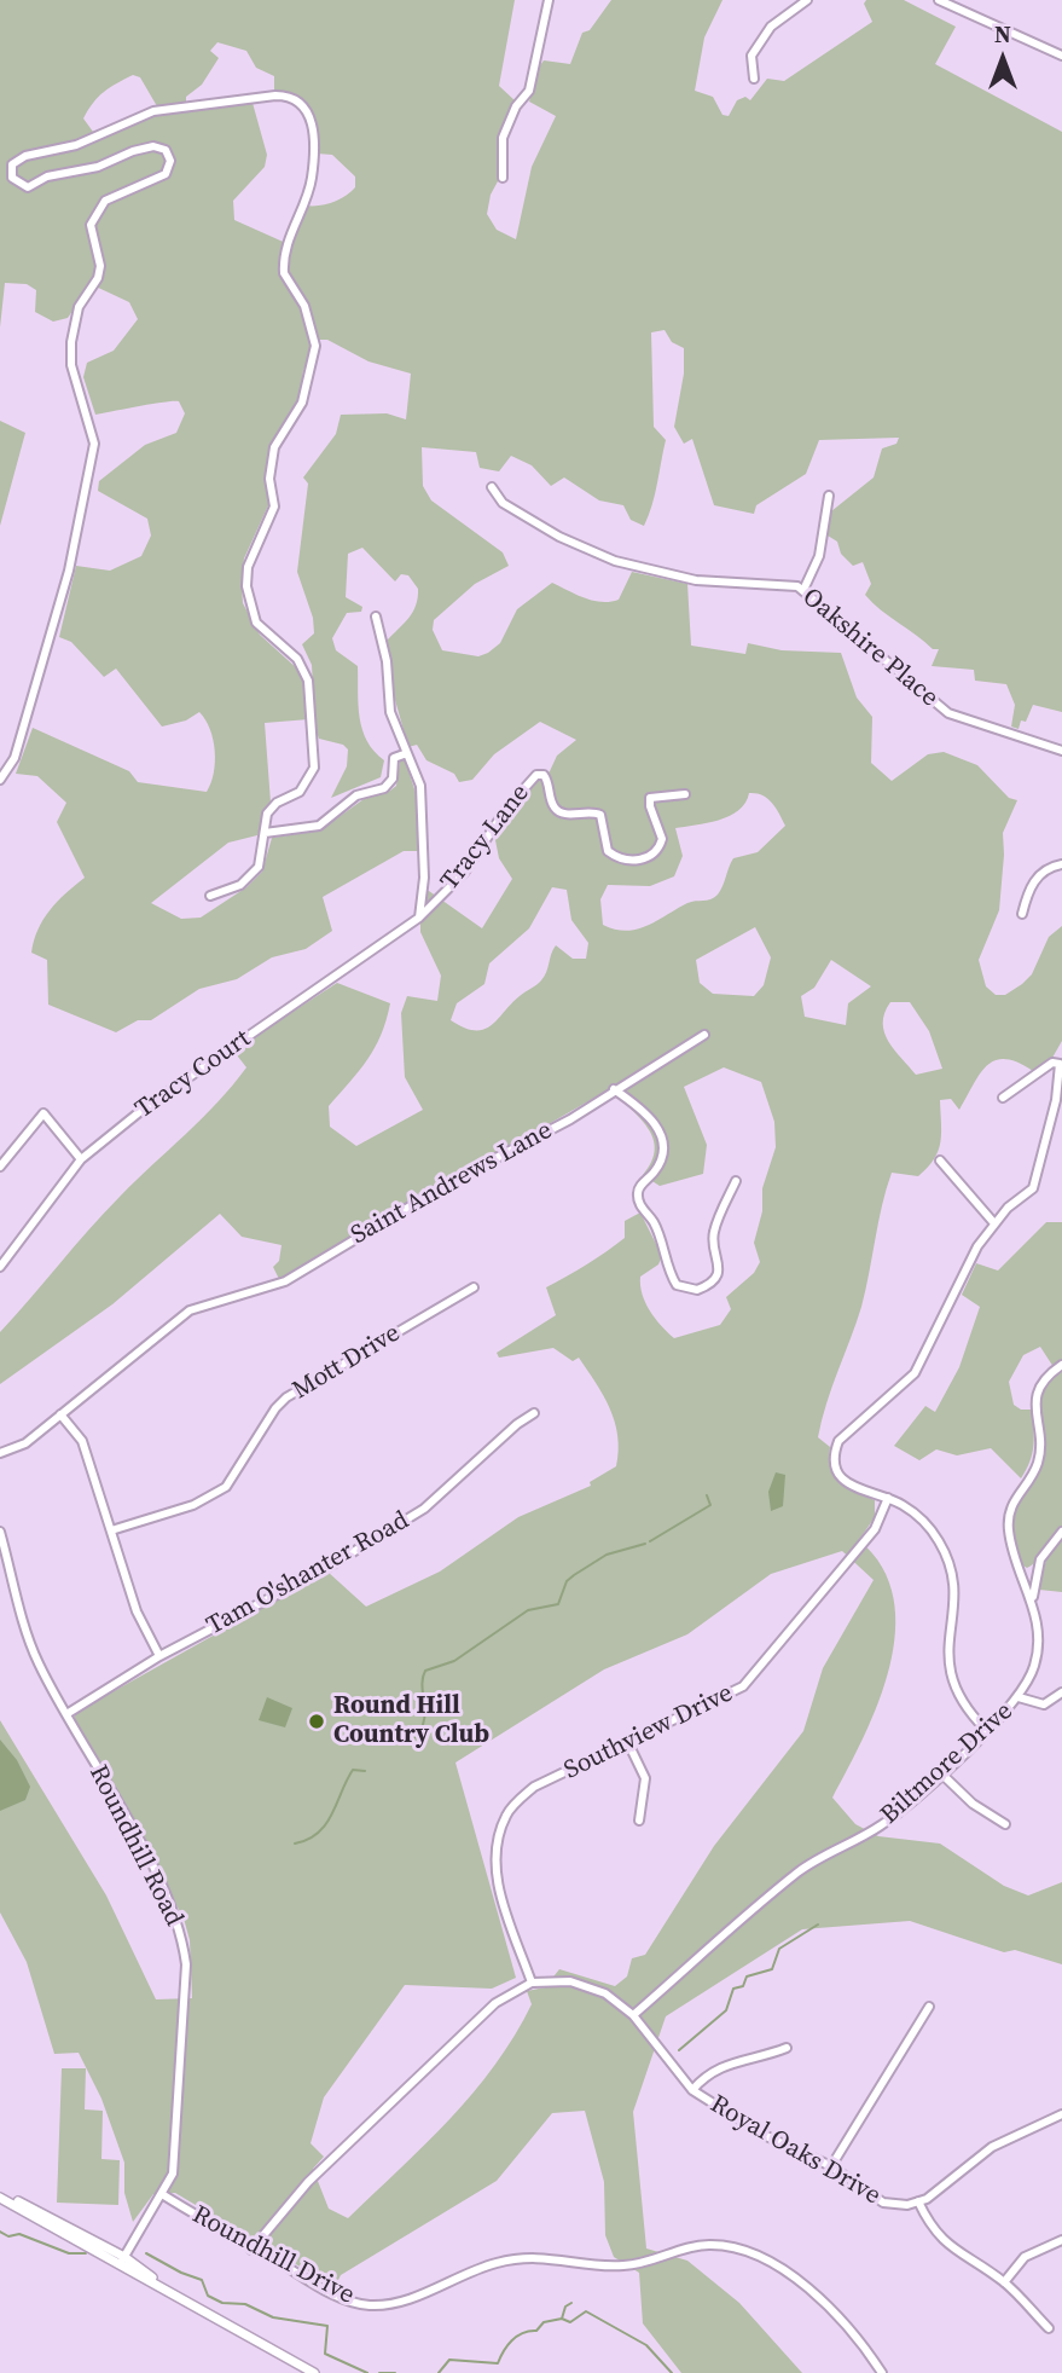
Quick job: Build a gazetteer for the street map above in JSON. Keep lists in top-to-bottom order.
{
  "streets": {
    "street": [
      "Oakshire Place",
      "Tracy Lane",
      "Tracy Court",
      "Saint Andrews Lane",
      "Mott Drive",
      "Tam O'shanter Road",
      "Southview Drive",
      "Biltmore Drive",
      "Roundhill Road",
      "Royal Oaks Drive",
      "Roundhill Drive"
    ]
  },
  "crossings": [
    ["Tracy Lane", "Tracy Court"],
    ["Tam O'shanter Road", "Roundhill Road"],
    ["Southview Drive", "Royal Oaks Drive"],
    ["Biltmore Drive", "Royal Oaks Drive"],
    ["Roundhill Road", "Roundhill Drive"],
    ["Royal Oaks Drive", "Roundhill Drive"]
  ],
  "places": ["Round Hill Country Club"],
  "north": "top"
}
